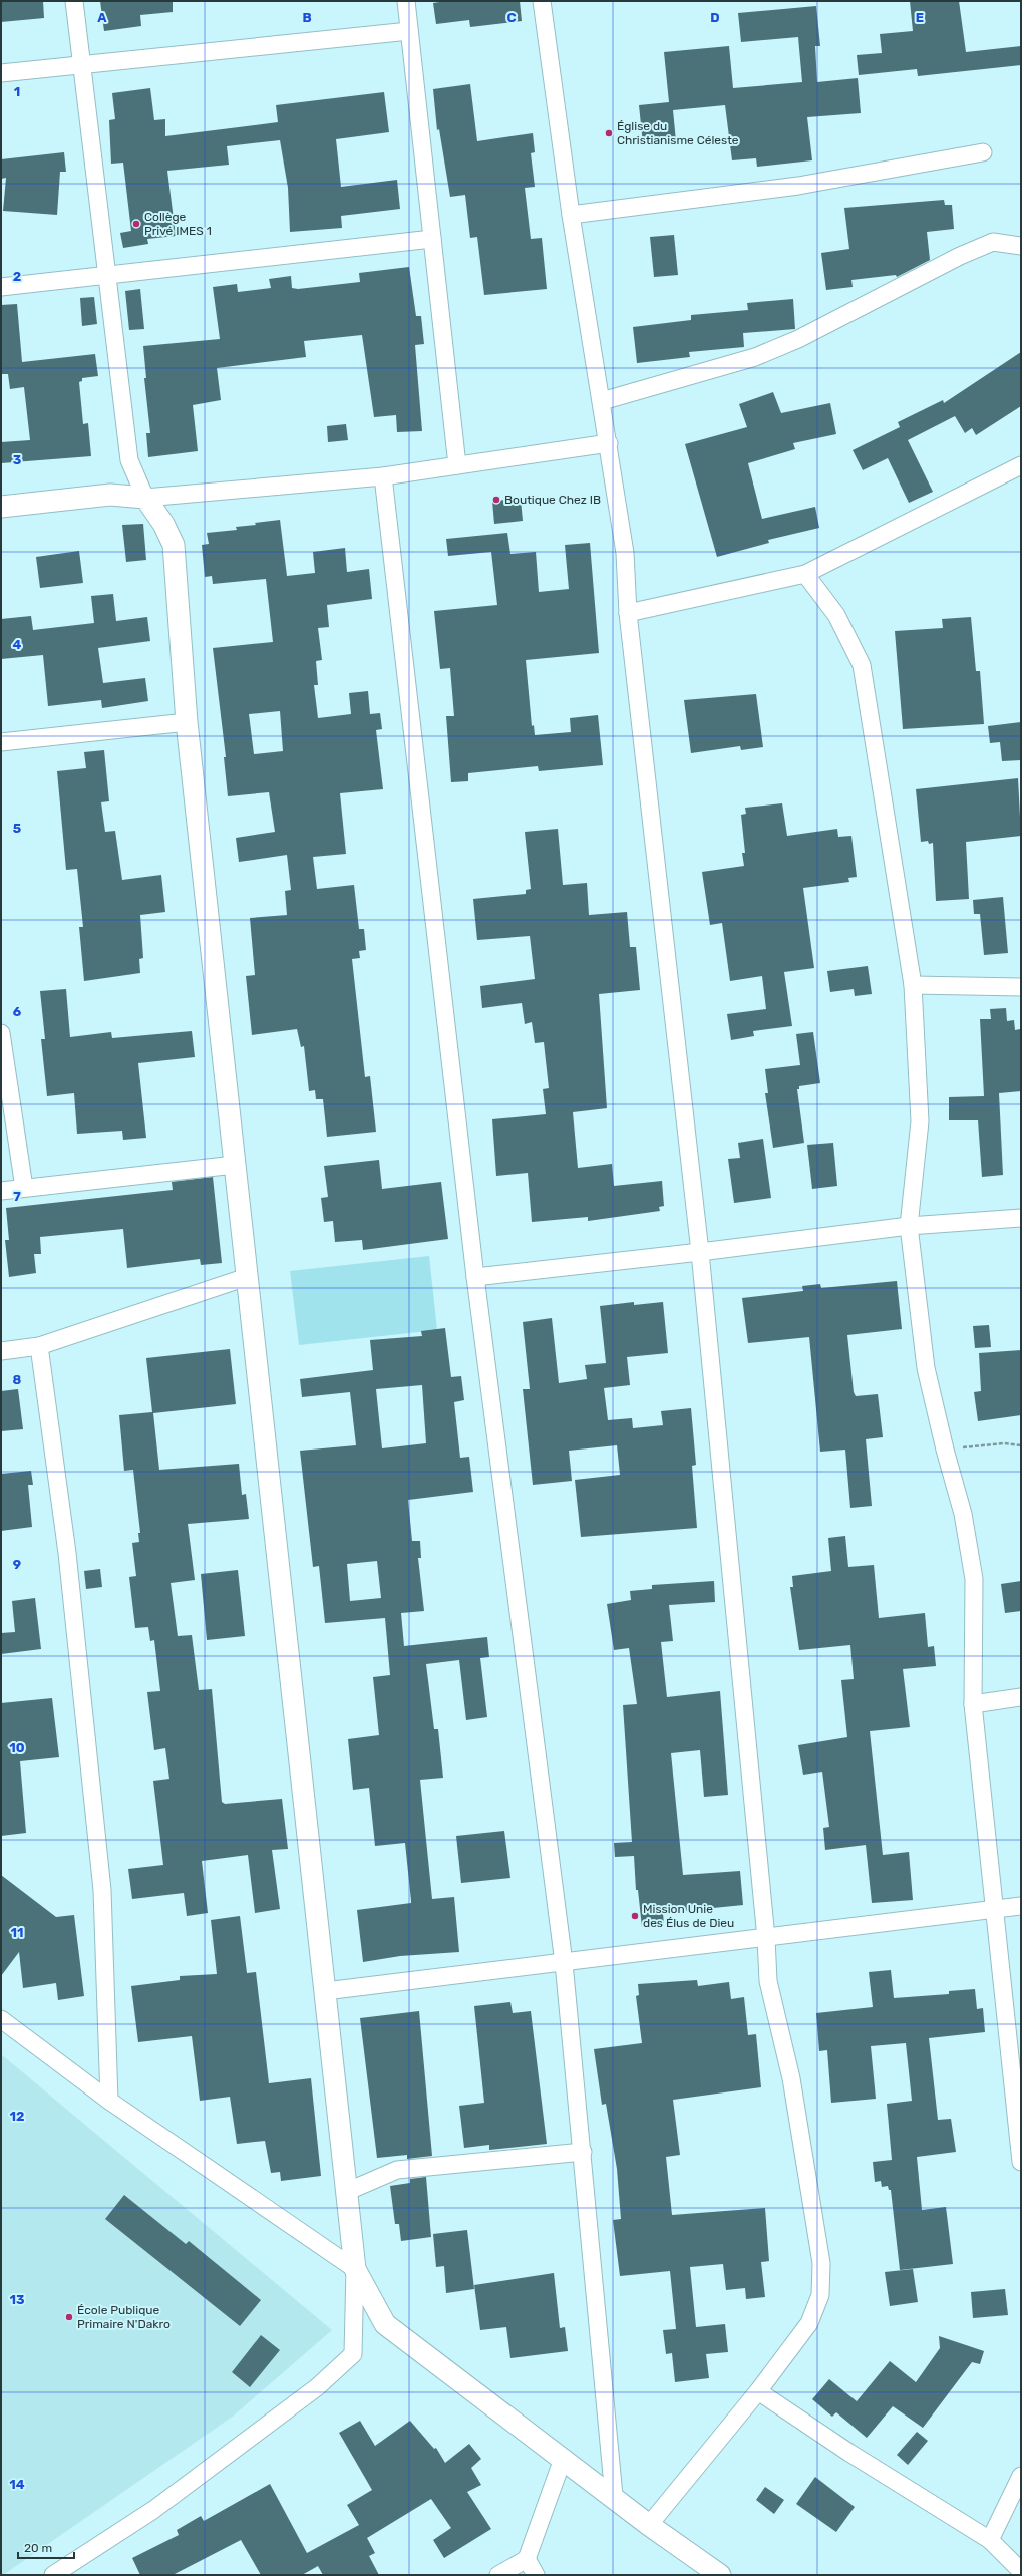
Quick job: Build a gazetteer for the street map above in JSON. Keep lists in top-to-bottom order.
{
  "places": [
    "Église du Christianisme Céleste",
    "Collège Privé IMES 1",
    "Boutique Chez IB",
    "Mission Unie des Élus de Dieu",
    "École Publique Primaire N'Dakro"
  ],
  "scale_bar": "20 m",
  "grid": {
    "columns": [
      "A",
      "B",
      "C",
      "D",
      "E"
    ],
    "rows": [
      "1",
      "2",
      "3",
      "4",
      "5",
      "6",
      "7",
      "8",
      "9",
      "10",
      "11",
      "12",
      "13",
      "14"
    ]
  }
}
